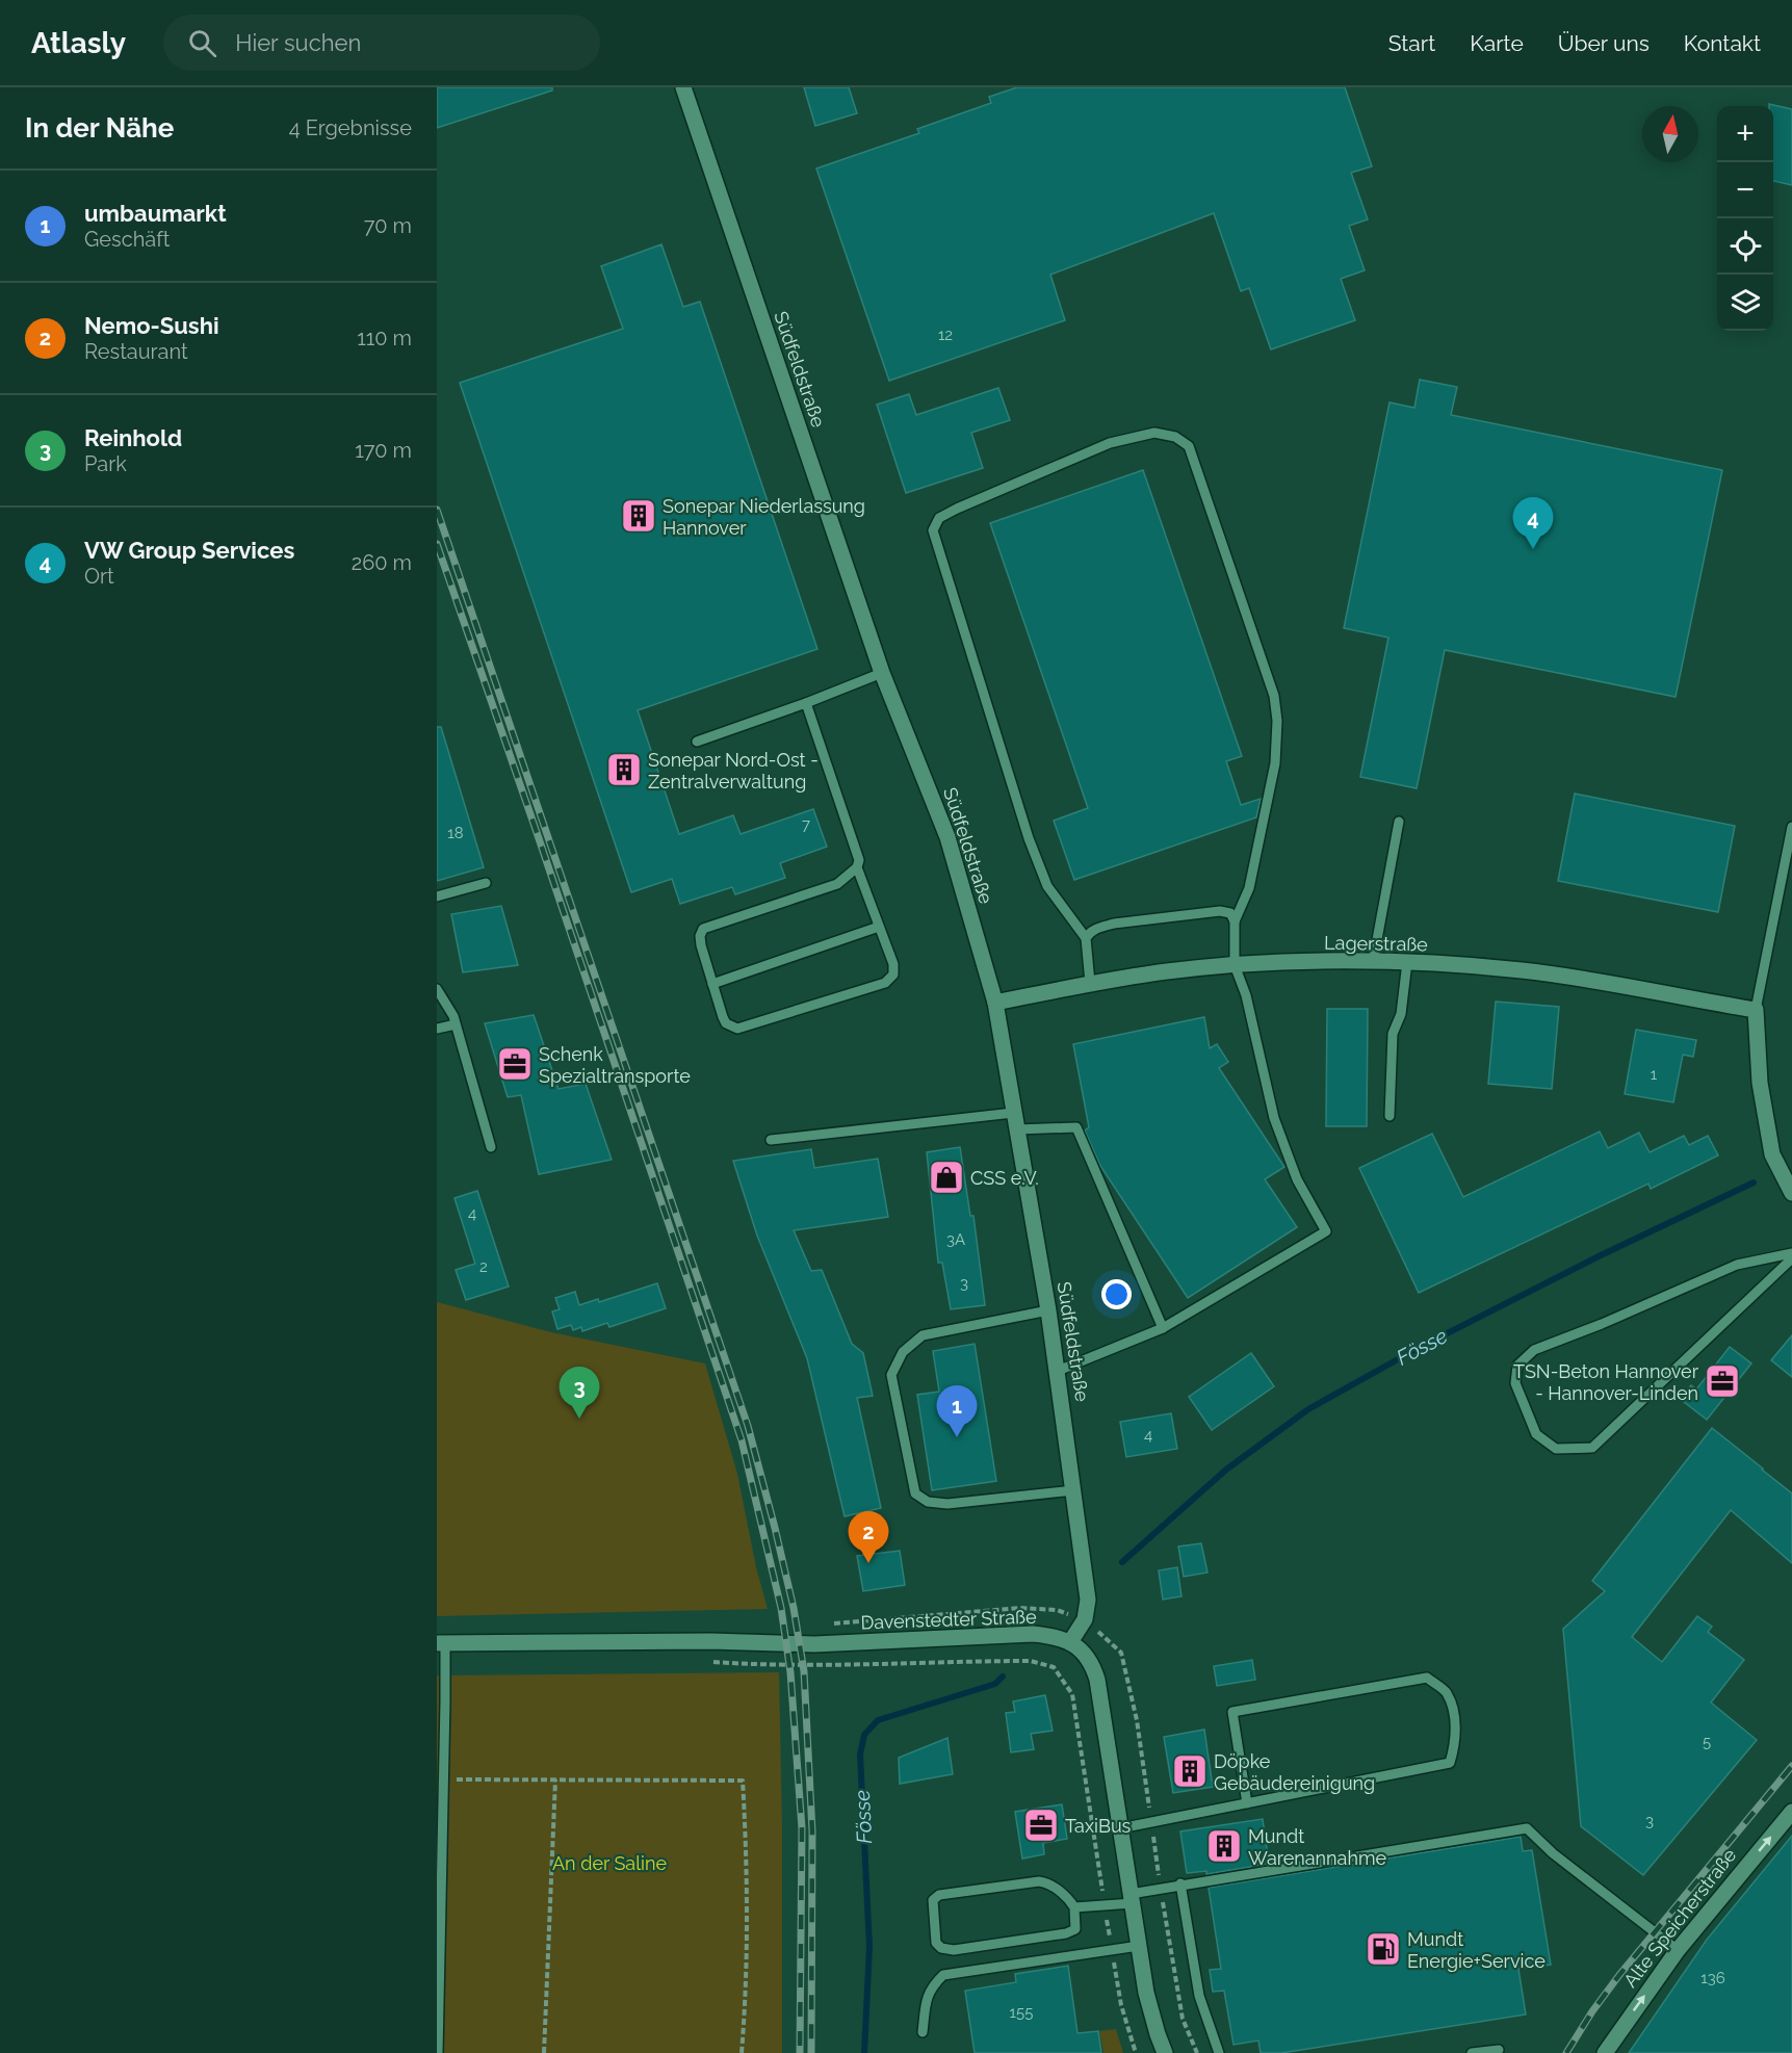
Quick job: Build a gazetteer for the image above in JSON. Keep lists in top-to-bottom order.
{
  "streets": {
    "street": [
      "Südfeldstraße",
      "Lagerstraße",
      "Davenstedter Straße",
      "Alte Speicherstraße"
    ]
  },
  "crossings": [
    ["Südfeldstraße", "Lagerstraße"],
    ["Südfeldstraße", "Davenstedter Straße"]
  ],
  "one_way": ["Alte Speicherstraße"],
  "water": ["Fösse"],
  "parks": ["An der Saline"],
  "places": {
    "building": [
      "Sonepar Niederlassung Hannover",
      "Sonepar Nord-Ost - Zentralverwaltung",
      "Döpke Gebäudereinigung",
      "Mundt Warenannahme"
    ],
    "office": ["Schenk Spezialtransporte", "TSN-Beton Hannover - Hannover-Linden", "TaxiBus"],
    "shop": ["CSS e.V."],
    "fuel station": ["Mundt Energie+Service"]
  },
  "house_numbers": [
    "12",
    "7",
    "18",
    "1",
    "4",
    "3A",
    "2",
    "3",
    "4",
    "5",
    "3",
    "136",
    "155"
  ],
  "north": "top",
  "page": {
    "header": "Atlasly",
    "search": "Hier suchen",
    "nav": [
      "Start",
      "Karte",
      "Über uns",
      "Kontakt"
    ],
    "heading": ["In der Nähe", "4 Ergebnisse"],
    "map_buttons": ["+", "−"],
    "list": [
      {
        "mark": "1",
        "name": "umbaumarkt",
        "note": "Geschäft",
        "value": "70 m"
      },
      {
        "mark": "2",
        "name": "Nemo-Sushi",
        "note": "Restaurant",
        "value": "110 m"
      },
      {
        "mark": "3",
        "name": "Reinhold",
        "note": "Park",
        "value": "170 m"
      },
      {
        "mark": "4",
        "name": "VW Group Services",
        "note": "Ort",
        "value": "260 m"
      }
    ],
    "pins": [
      "4",
      "3",
      "1",
      "2"
    ]
  }
}
